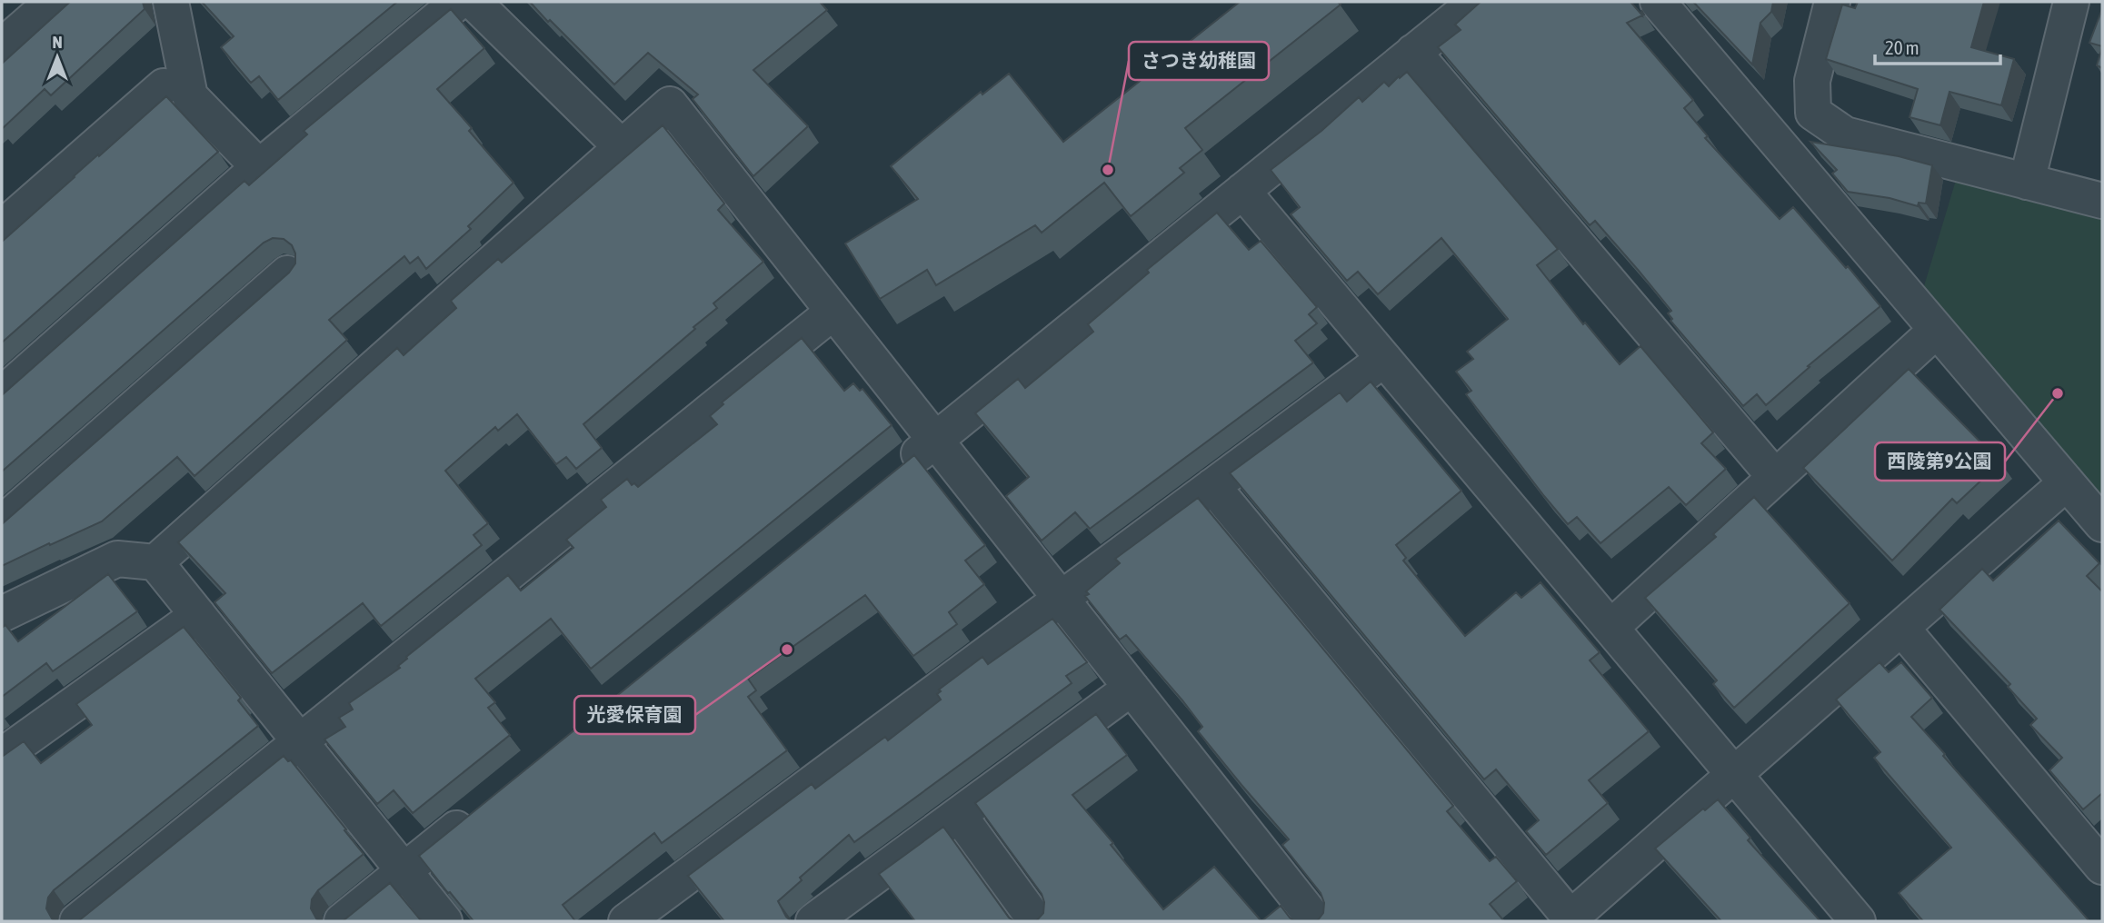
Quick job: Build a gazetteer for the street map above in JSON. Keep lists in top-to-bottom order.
{
  "places": ["さつき幼稚園", "西陵第9公園", "光愛保育園"],
  "scale_bar": "20 m",
  "north": "top"
}
